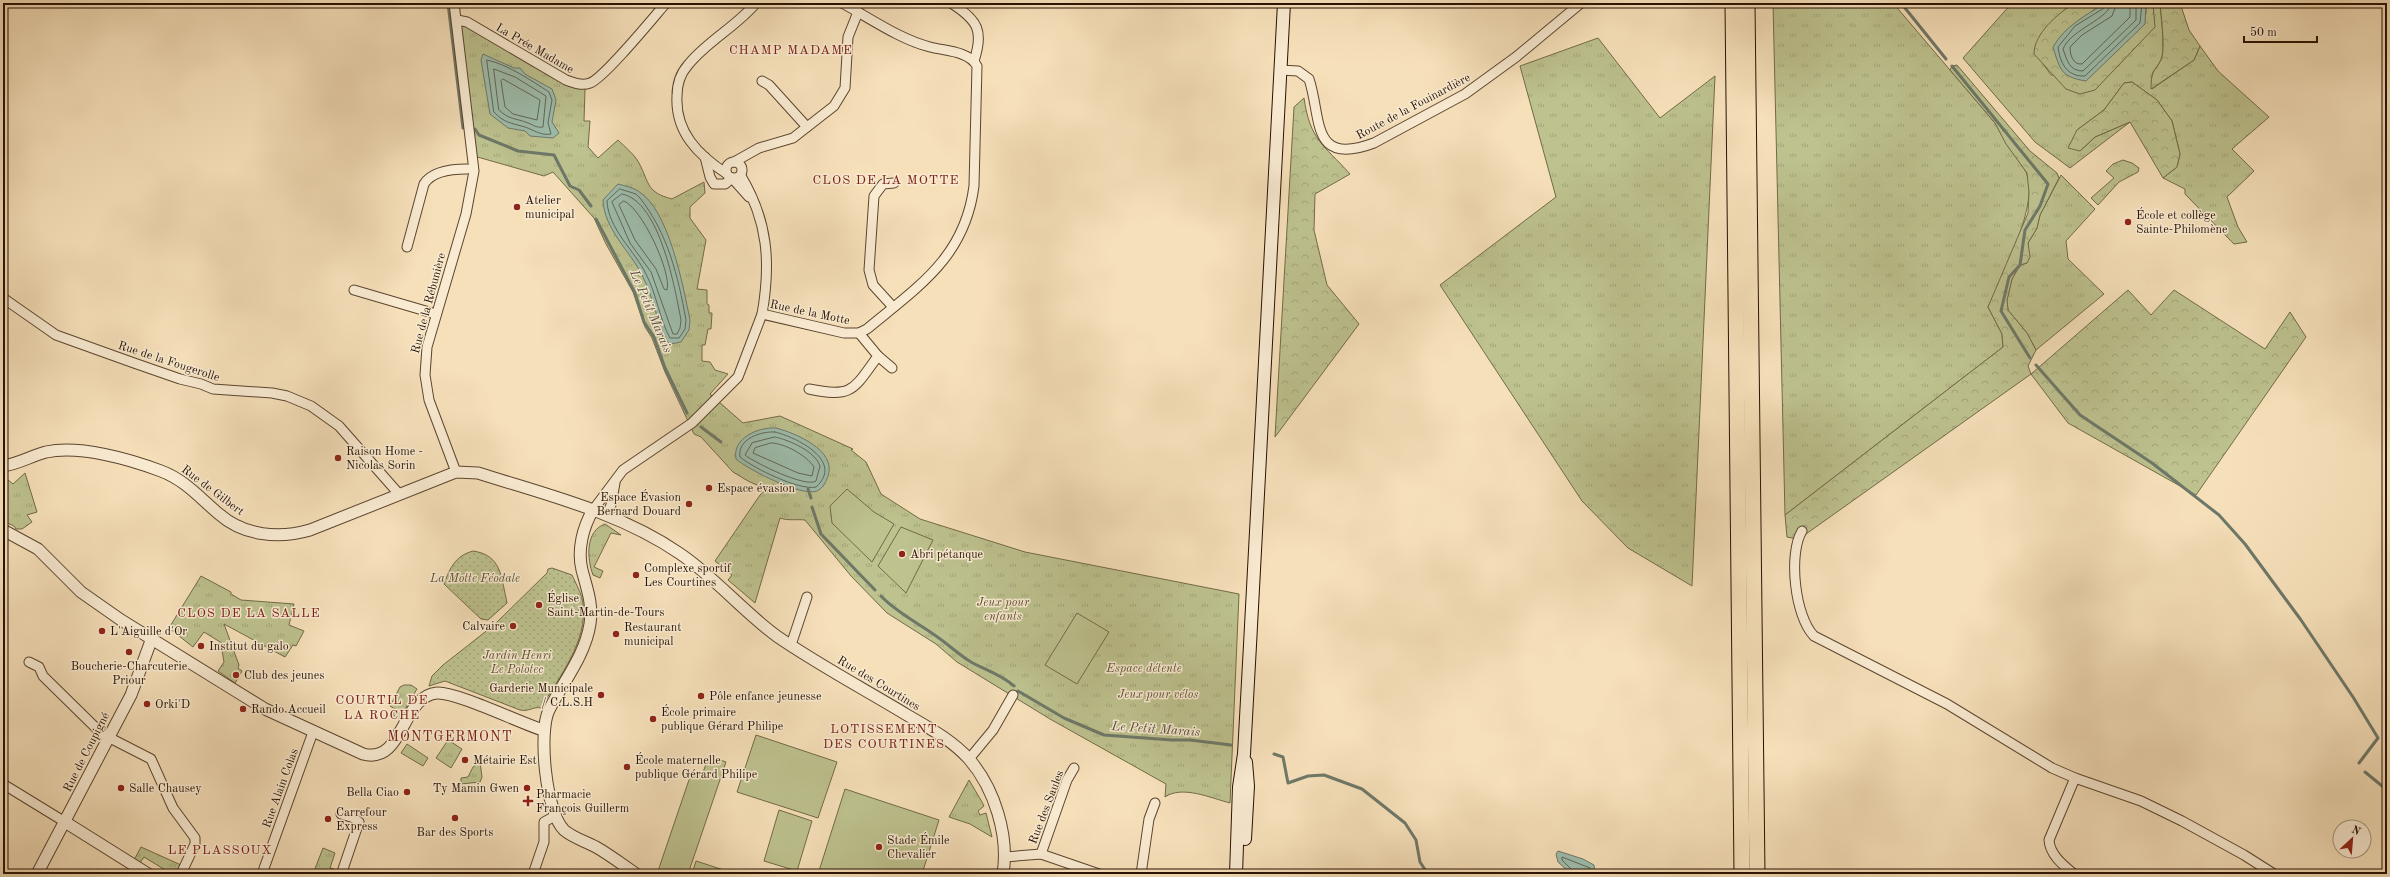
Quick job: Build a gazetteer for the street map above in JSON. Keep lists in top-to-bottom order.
{
  "streets": {
    "street": [
      "La Prée Madame",
      "Route de la Fouinardière",
      "Rue de la Rébunière",
      "Rue de la Motte",
      "Rue de la Fougerolle",
      "Rue de Gilbert",
      "Rue des Courtines",
      "Rue de Coupigné",
      "Rue Alain Colas",
      "Rue des Saules"
    ]
  },
  "crossings": [
    ["La Prée Madame", "Rue de la Rébunière"],
    ["Rue de la Rébunière", "Rue de Gilbert"],
    ["Rue de la Motte", "Rue des Courtines"],
    ["Rue de la Fougerolle", "Rue de Gilbert"]
  ],
  "districts": [
    "CHAMP MADAME",
    "CLOS DE LA MOTTE",
    "CLOS DE LA SALLE",
    "COURTIL DE LA ROCHE",
    "LOTISSEMENT DES COURTINES",
    "MONTGERMONT",
    "LE PLASSOUX"
  ],
  "water": ["Le Petit Marais"],
  "parks": [
    "La Motte Féodale",
    "Jeux pour enfants",
    "Jardin Henri Le Polotec",
    "Espace détente",
    "Jeux pour vélos"
  ],
  "places": {
    "other": [
      "Atelier municipal",
      "École et collège Sainte-Philomène",
      "Raison Home - Nicolas Sorin",
      "Espace évasion",
      "Espace Évasion Bernard Douard",
      "Abri pétanque",
      "Complexe sportif Les Courtines",
      "Église Saint-Martin-de-Tours",
      "Calvaire",
      "L'Aiguille d'Or",
      "Restaurant municipal",
      "Institut du galo",
      "Boucherie-Charcuterie Priour",
      "Club des jeunes",
      "Garderie Municipale / C.L.S.H",
      "Pôle enfance jeunesse",
      "Orki'D",
      "Rando Accueil",
      "École primaire publique Gérard Philipe",
      "Métairie Est",
      "École maternelle publique Gérard Philipe",
      "Salle Chausey",
      "Ty Mamin Gwen",
      "Bella Ciao",
      "Bar des Sports",
      "Carrefour Express",
      "Stade Émile Chevalier"
    ],
    "health": ["Pharmacie François Guillerm"]
  },
  "scale_bar": "50 m",
  "north": "top right"
}
